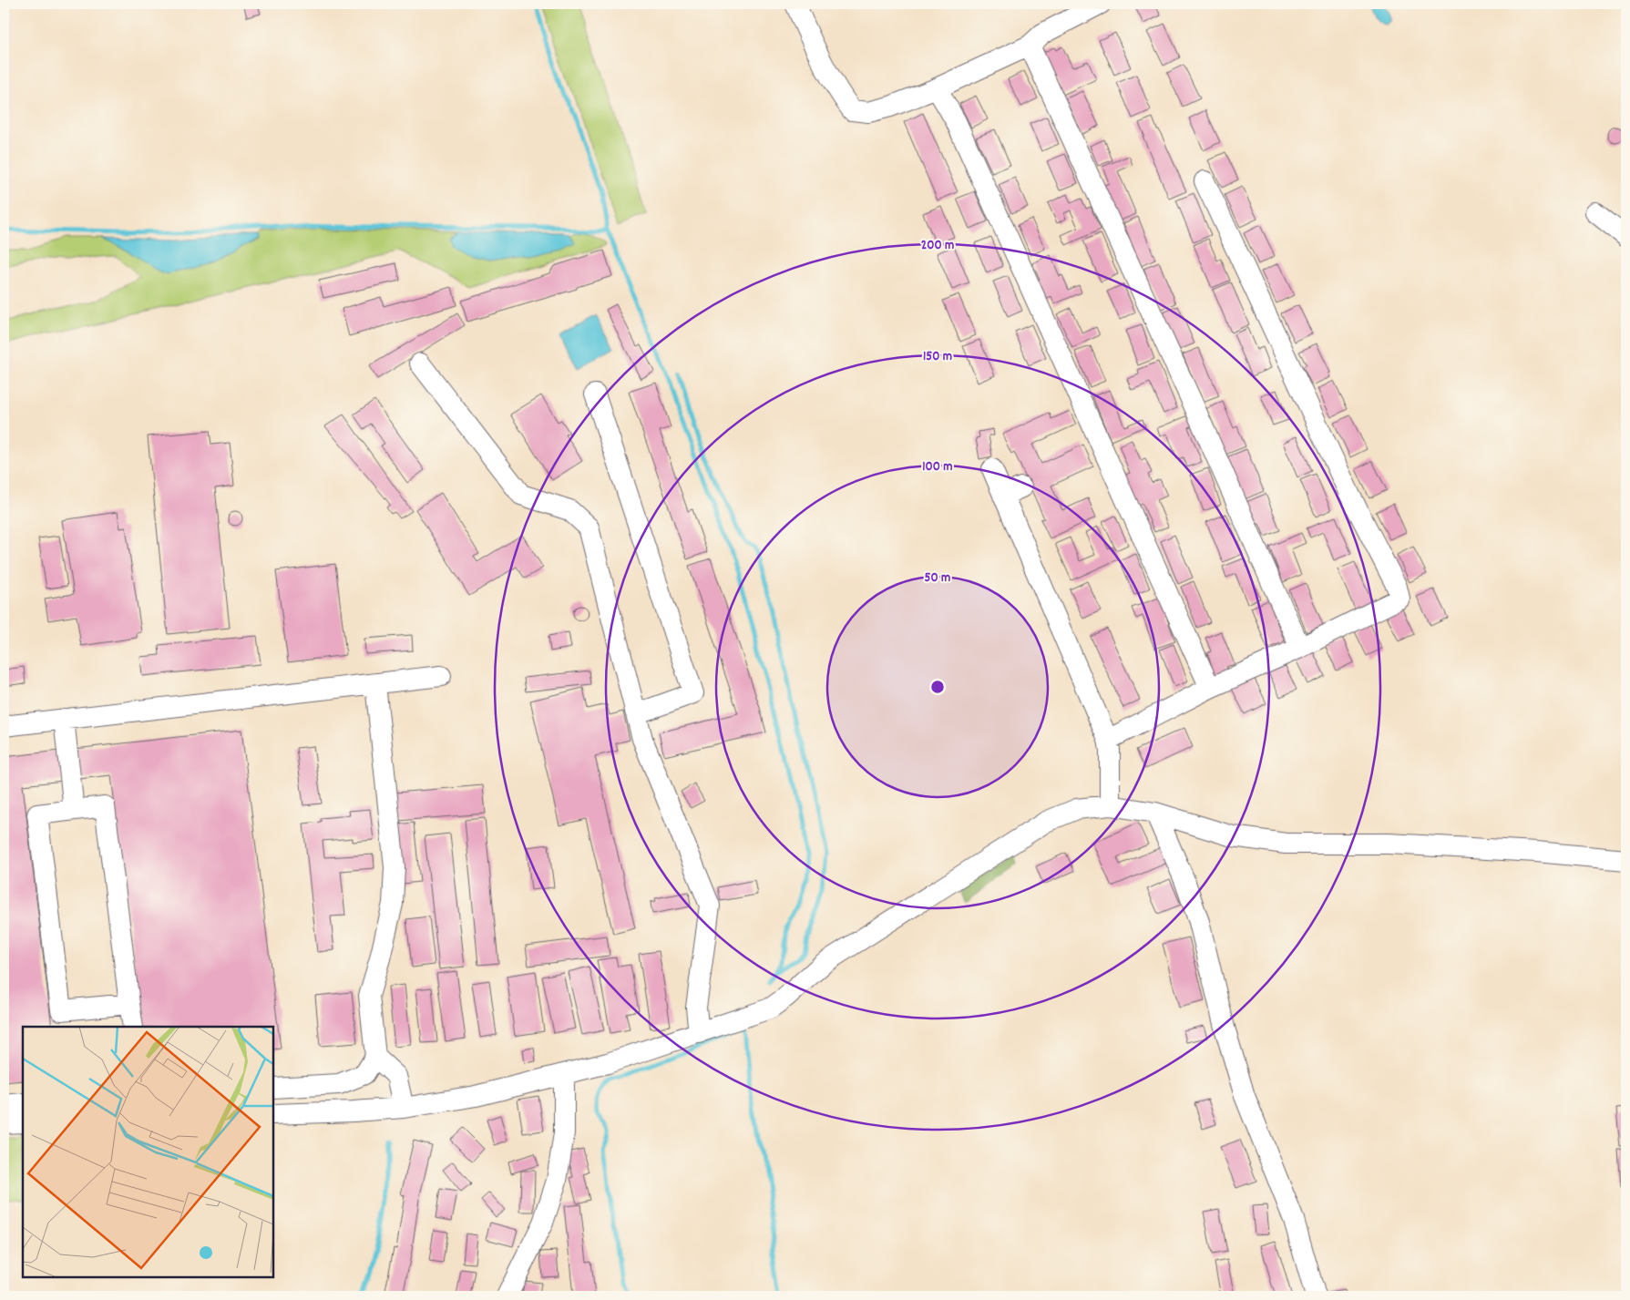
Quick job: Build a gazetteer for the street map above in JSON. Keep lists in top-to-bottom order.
{
  "rings": [
    "200 m",
    "150 m",
    "100 m",
    "50 m"
  ]
}
